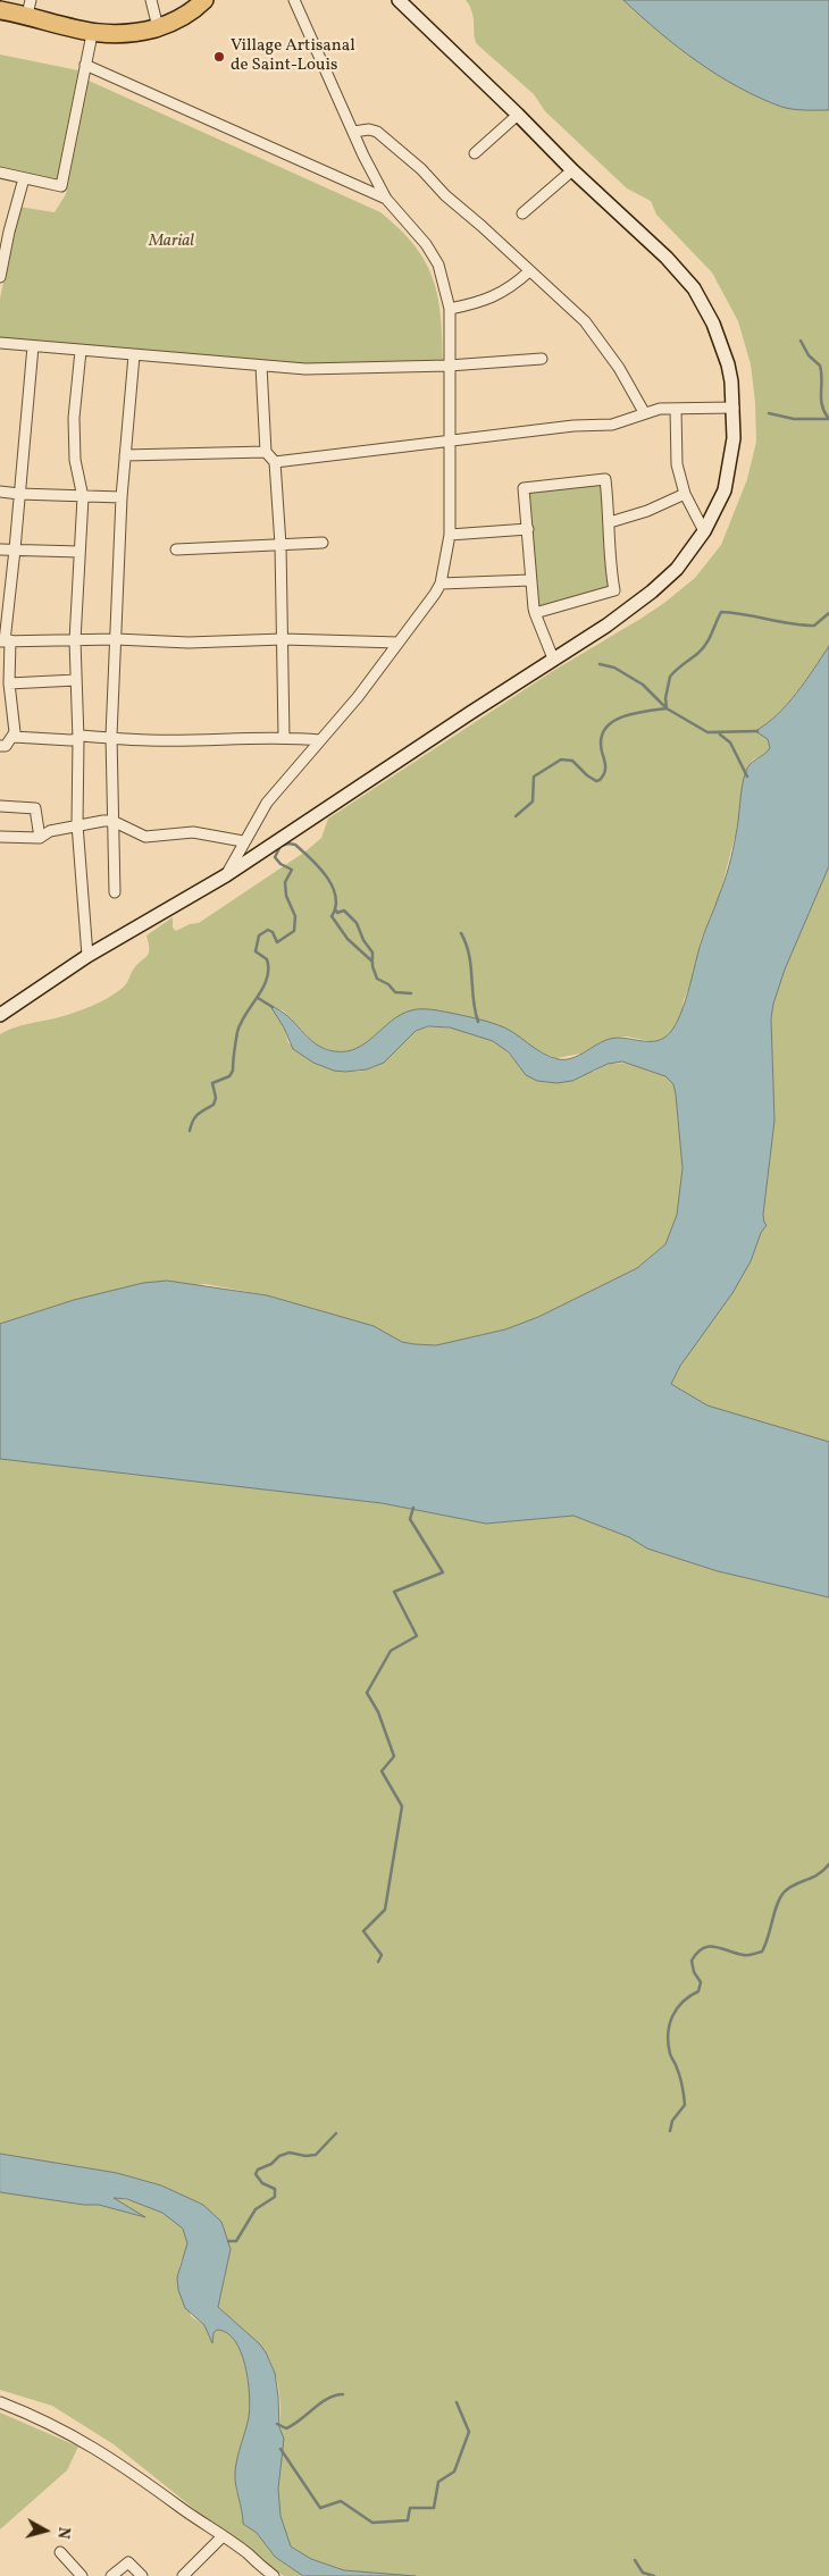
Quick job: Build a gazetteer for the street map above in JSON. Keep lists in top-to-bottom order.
{
  "parks": ["Marial"],
  "places": ["Village Artisanal de Saint-Louis"],
  "north": "right"
}
